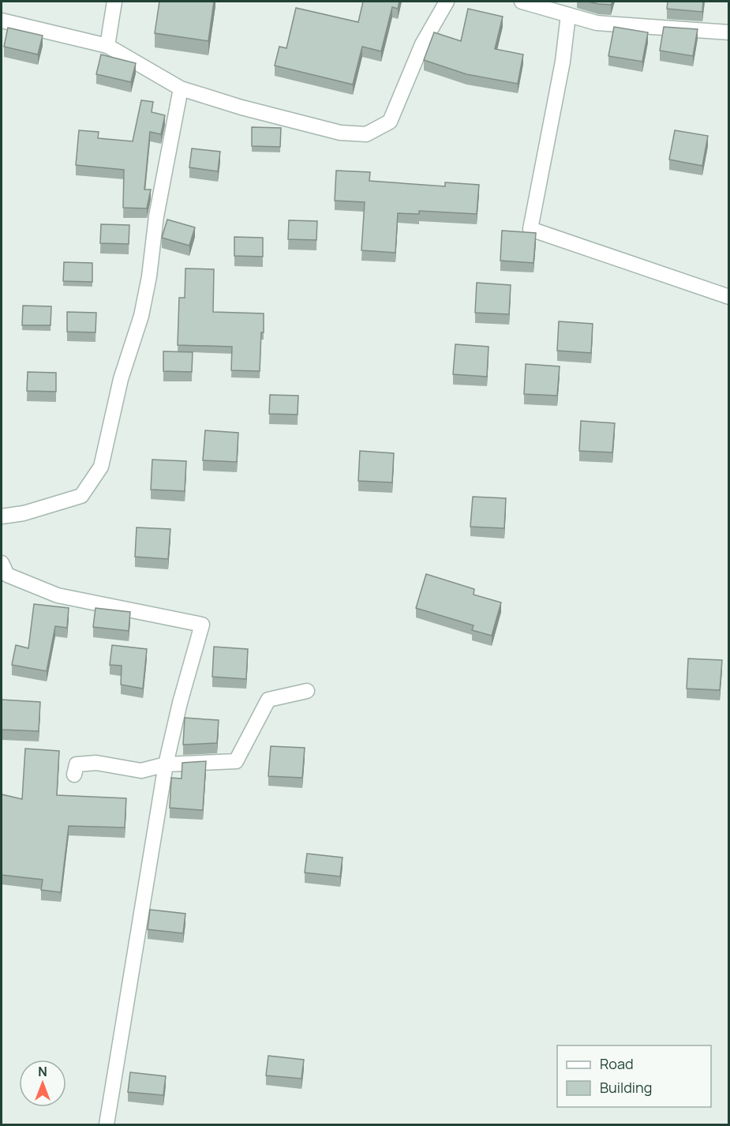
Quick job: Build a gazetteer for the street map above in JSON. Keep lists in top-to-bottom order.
{
  "legend": ["Road", "Building"],
  "north": "top"
}
